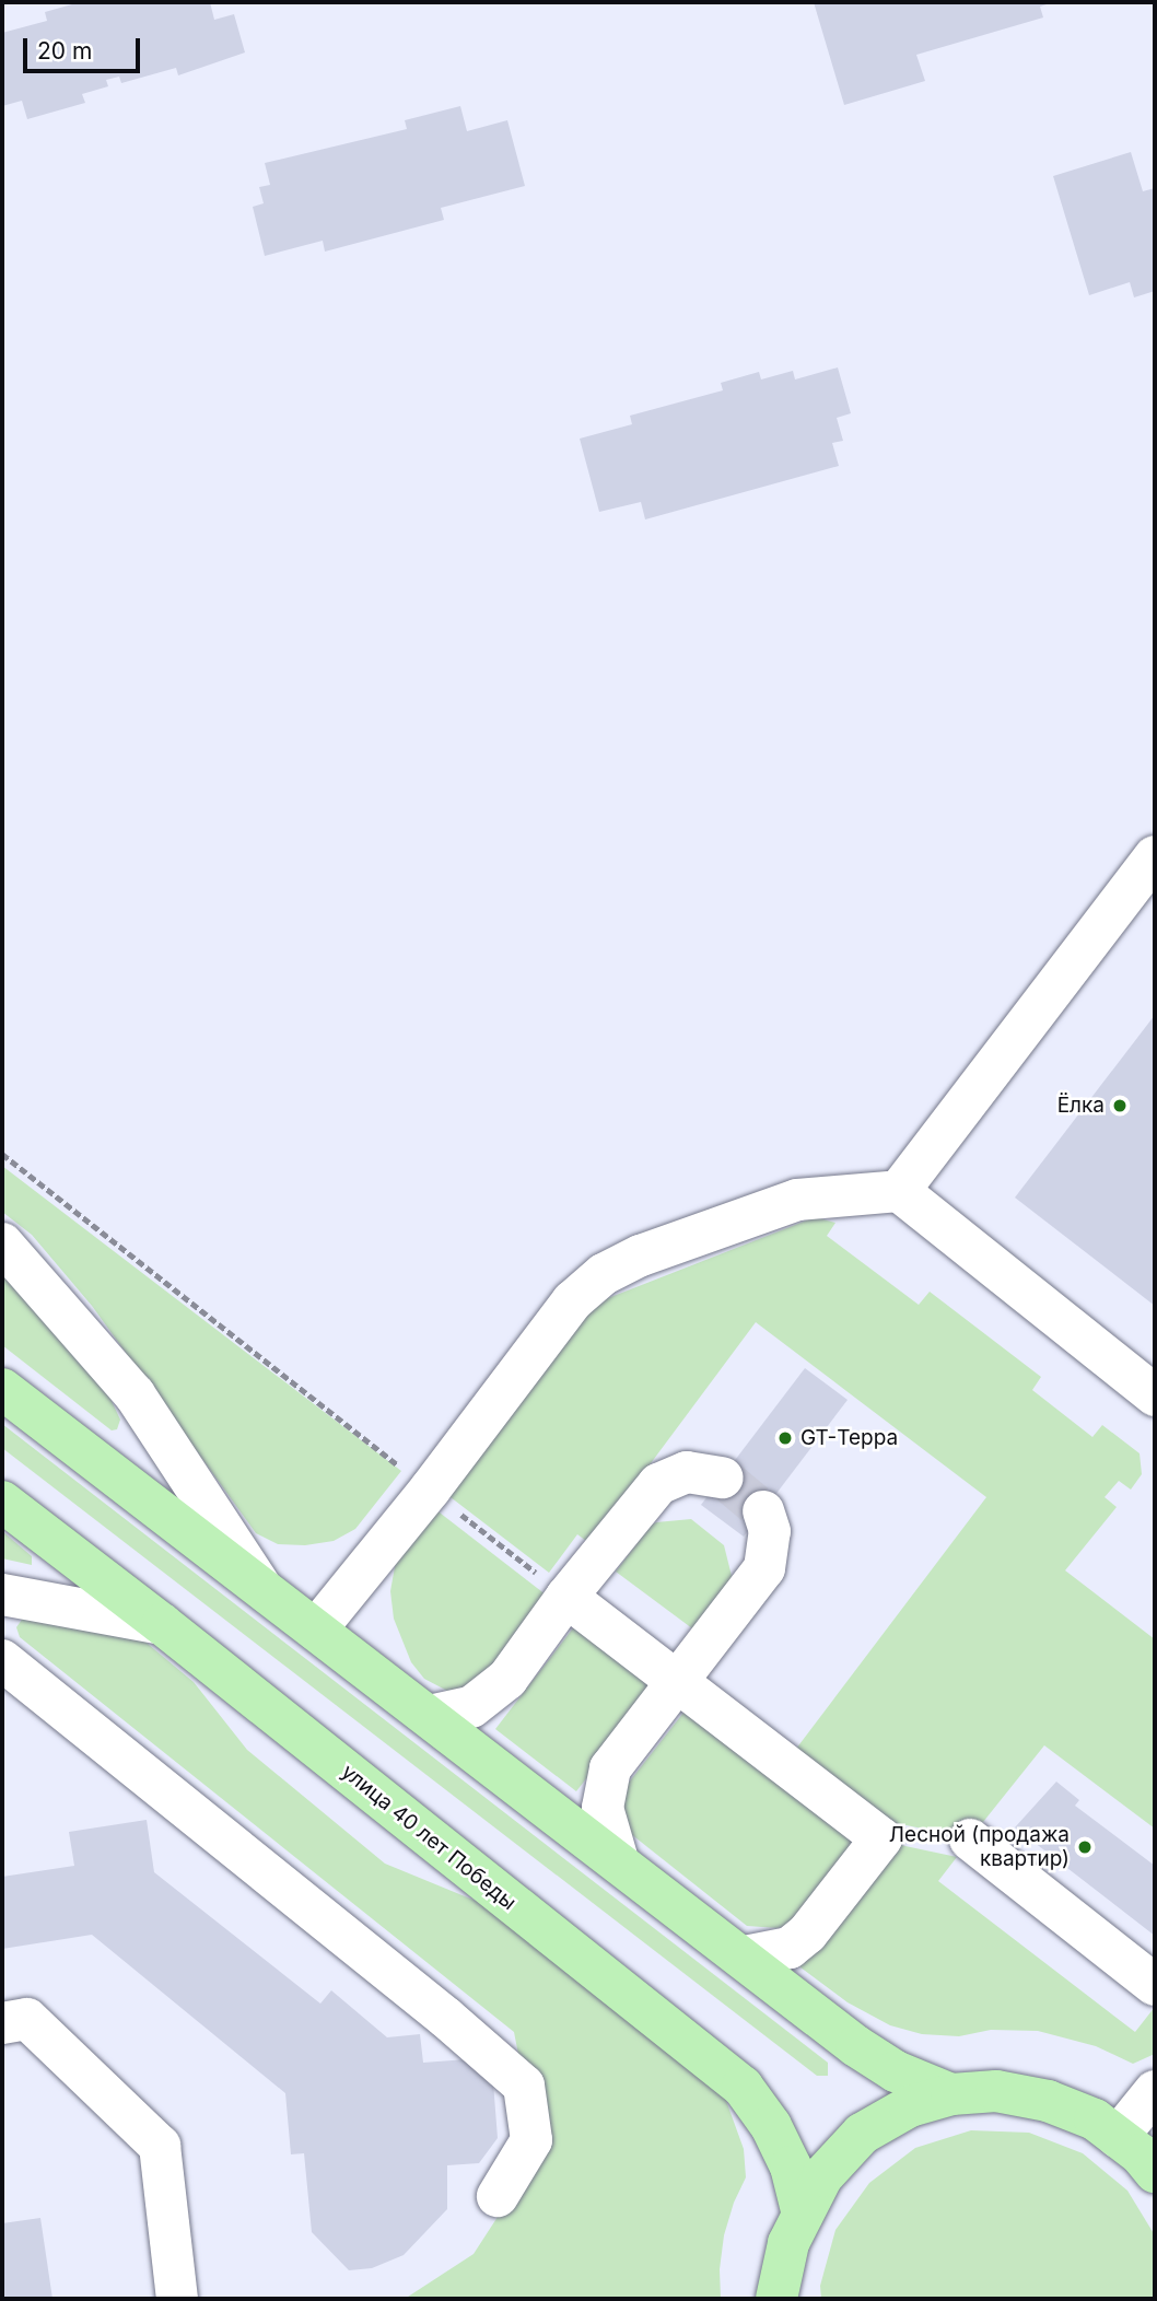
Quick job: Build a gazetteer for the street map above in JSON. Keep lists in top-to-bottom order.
{
  "streets": {
    "main road": ["улица 40 лет Победы"]
  },
  "places": ["Ёлка", "GT-Терра", "Лесной (продажа квартир)"],
  "scale_bar": "20 m"
}
